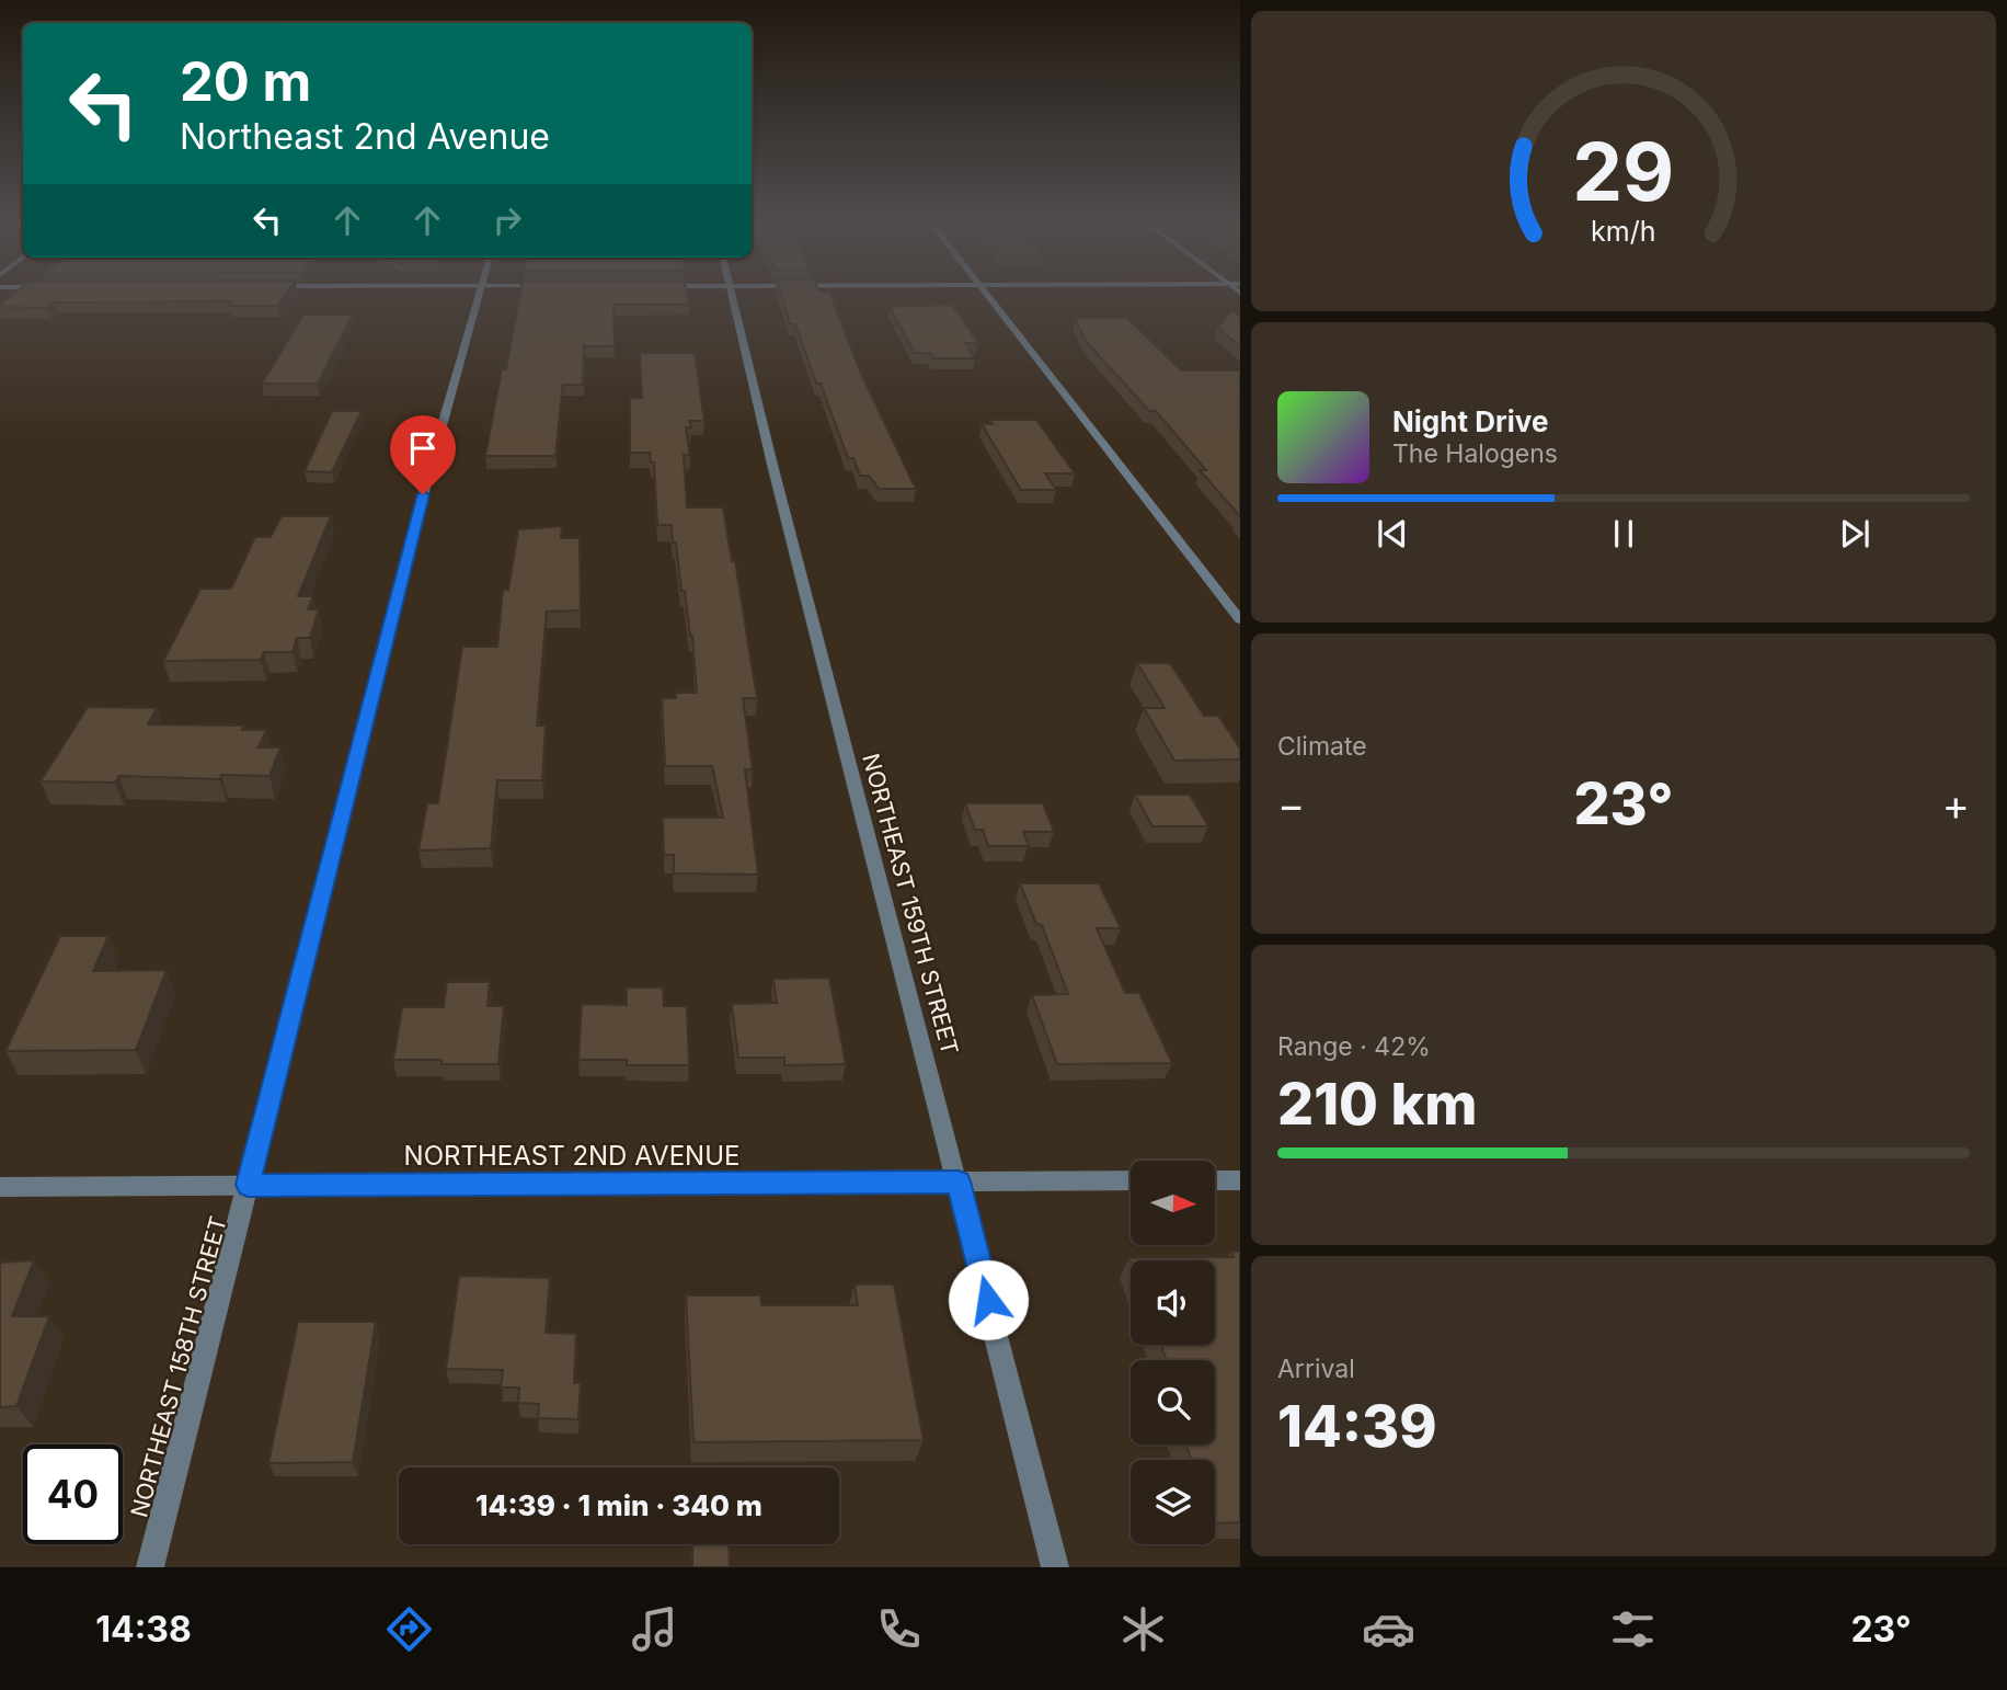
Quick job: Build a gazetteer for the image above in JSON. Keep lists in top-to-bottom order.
{
  "streets": {
    "street": ["NORTHEAST 159TH STREET", "NORTHEAST 2ND AVENUE", "NORTHEAST 158TH STREET"]
  },
  "crossings": [
    ["NORTHEAST 159TH STREET", "NORTHEAST 2ND AVENUE"],
    ["NORTHEAST 2ND AVENUE", "NORTHEAST 158TH STREET"]
  ],
  "north": "right",
  "page": {
    "turn": ["20 m", "Northeast 2nd Avenue"],
    "song": ["Night Drive", "The Halogens"],
    "tile": [
      "Climate",
      ["Range · 42%", "210 km"],
      ["Arrival", "14:39"]
    ],
    "heat": ["−", "23°", "+"],
    "limit": "40",
    "trip": "14:39 · 1 min · 340 m",
    "tabs": ["14:38", "23°"],
    "gauge": ["29", "km/h"]
  }
}
